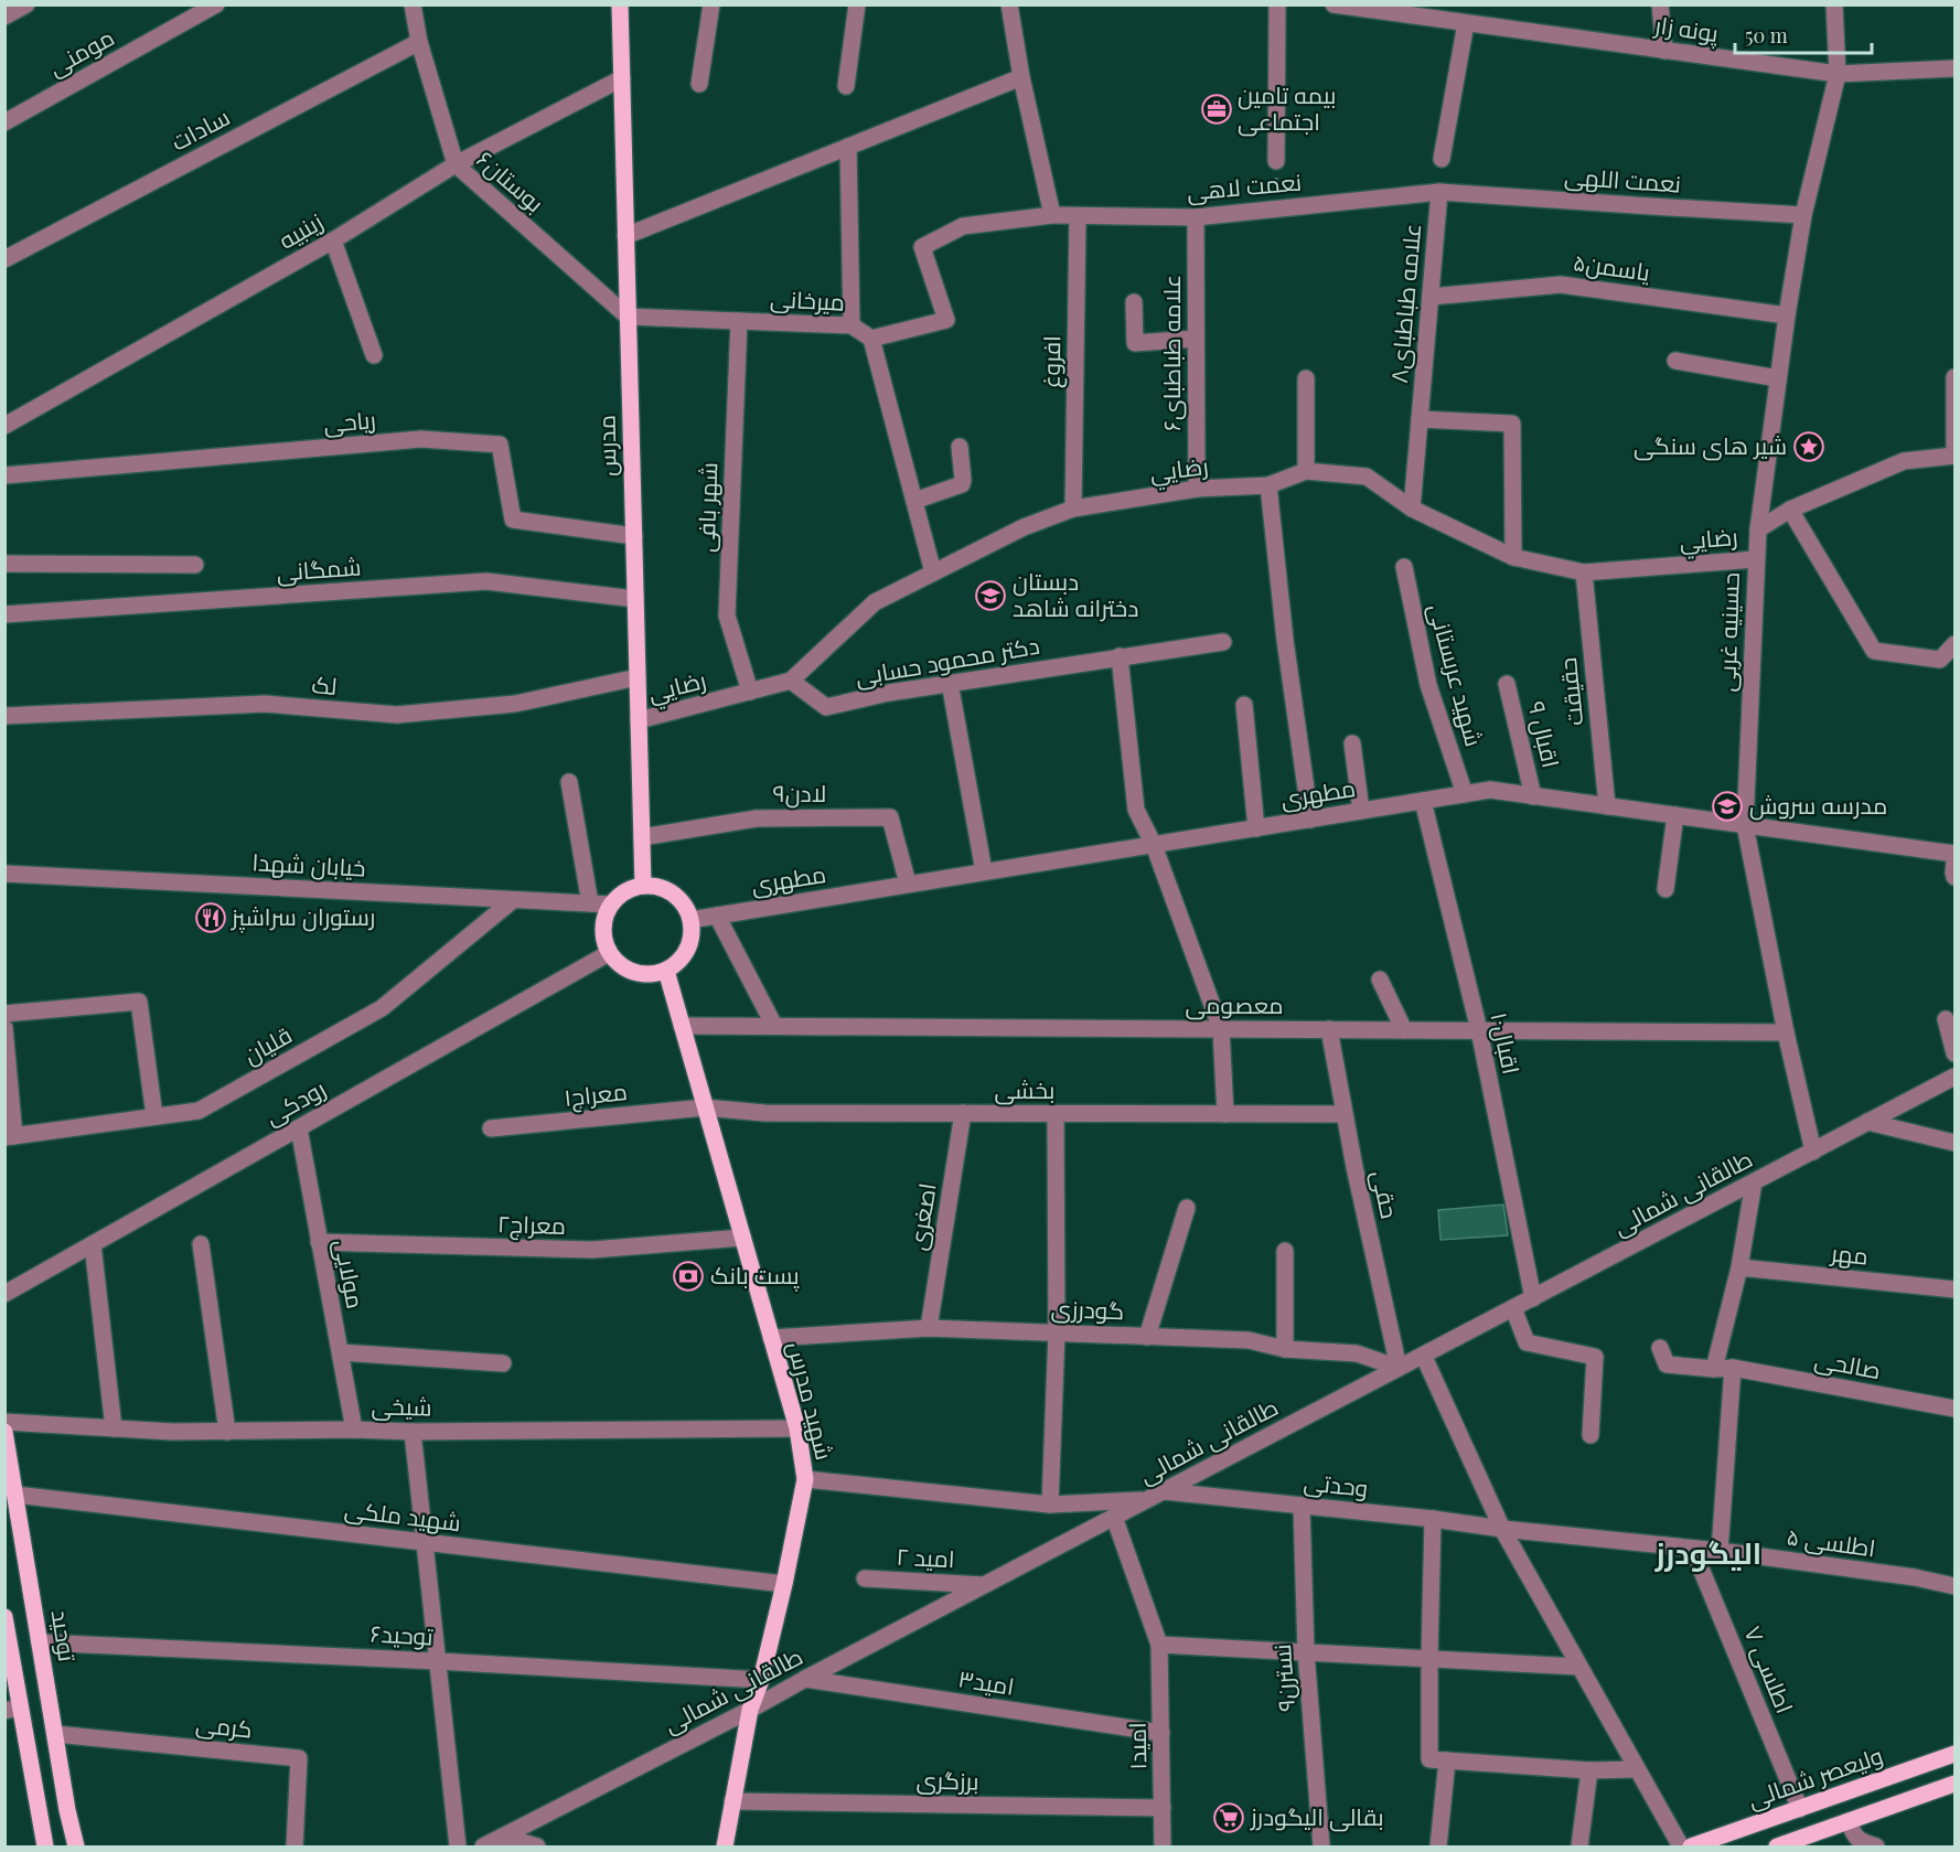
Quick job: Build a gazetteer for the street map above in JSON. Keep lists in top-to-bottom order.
{
  "streets": {
    "main road": [
      "مدرس",
      "شهید مدرس",
      "توحید",
      "ولیعصر شمالی"
    ],
    "street": [
      "پونه زار",
      "مومنی",
      "سادات",
      "نعمت اللهی",
      "بوستان۶",
      "نعمت لاهی",
      "زینبیه",
      "یاسمن۵",
      "میرخانی",
      "علامه طباطبای۸",
      "علامه طباطبای۶",
      "افروغ",
      "ریاحی",
      "رضایي",
      "شهر بافی",
      "شمگانی",
      "حسینیه غربی",
      "دکتر محمود حسابی",
      "شهید عربستانی",
      "لک",
      "حقیقت",
      "اقبال ۹",
      "لادن۹",
      "مطهری",
      "خیابان شهدا",
      "معصومی",
      "اقبال۱۰",
      "قلیان",
      "بخشی",
      "معراج۱",
      "رودکی",
      "طالقانی شمالی",
      "حقی",
      "اصغری",
      "معراج۲",
      "مهر",
      "مولایی",
      "گودرزی",
      "صالحی",
      "شیخی",
      "وحدتی",
      "شهید ملکی",
      "اطلسی ۵",
      "امید ۲",
      "توحید۶",
      "اطلسی ۷",
      "نسترن۹",
      "امید۳",
      "کرمی",
      "امید۱",
      "برزگری"
    ]
  },
  "crossings": [
    ["پونه زار", "حسینیه غربی"],
    ["سادات", "بوستان۶"],
    ["نعمت اللهی", "نعمت لاهی"],
    ["نعمت اللهی", "علامه طباطبای۸"],
    ["نعمت اللهی", "حسینیه غربی"],
    ["بوستان۶", "زینبیه"],
    ["بوستان۶", "میرخانی"],
    ["بوستان۶", "مدرس"],
    ["نعمت لاهی", "علامه طباطبای۸"],
    ["نعمت لاهی", "علامه طباطبای۶"],
    ["نعمت لاهی", "افروغ"],
    ["زینبیه", "مدرس"],
    ["یاسمن۵", "علامه طباطبای۸"],
    ["یاسمن۵", "حسینیه غربی"],
    ["میرخانی", "مدرس"],
    ["میرخانی", "شهر بافی"],
    ["علامه طباطبای۸", "رضایي"],
    ["علامه طباطبای۶", "رضایي"],
    ["افروغ", "رضایي"],
    ["ریاحی", "مدرس"],
    ["مدرس", "رضایي"],
    ["مدرس", "شمگانی"],
    ["مدرس", "لک"],
    ["مدرس", "لادن۹"],
    ["مدرس", "مطهری"],
    ["مدرس", "خیابان شهدا"],
    ["مدرس", "رودکی"],
    ["مدرس", "شهید مدرس"],
    ["رضایي", "شهر بافی"],
    ["رضایي", "حسینیه غربی"],
    ["رضایي", "دکتر محمود حسابی"],
    ["رضایي", "حقیقت"],
    ["حسینیه غربی", "مطهری"],
    ["حسینیه غربی", "معصومی"],
    ["حسینیه غربی", "طالقانی شمالی"],
    ["شهید عربستانی", "مطهری"],
    ["حقیقت", "مطهری"],
    ["اقبال ۹", "مطهری"],
    ["لادن۹", "مطهری"],
    ["مطهری", "خیابان شهدا"],
    ["مطهری", "اقبال۱۰"],
    ["مطهری", "رودکی"],
    ["مطهری", "شهید مدرس"],
    ["خیابان شهدا", "قلیان"],
    ["خیابان شهدا", "رودکی"],
    ["خیابان شهدا", "شهید مدرس"],
    ["معصومی", "اقبال۱۰"],
    ["معصومی", "حقی"],
    ["معصومی", "شهید مدرس"],
    ["اقبال۱۰", "طالقانی شمالی"],
    ["بخشی", "معراج۱"],
    ["بخشی", "حقی"],
    ["بخشی", "اصغری"],
    ["بخشی", "شهید مدرس"],
    ["معراج۱", "شهید مدرس"],
    ["رودکی", "مولایی"],
    ["رودکی", "شهید مدرس"],
    ["طالقانی شمالی", "حقی"],
    ["طالقانی شمالی", "گودرزی"],
    ["طالقانی شمالی", "شهید مدرس"],
    ["طالقانی شمالی", "وحدتی"],
    ["طالقانی شمالی", "امید ۲"],
    ["طالقانی شمالی", "امید۳"],
    ["طالقانی شمالی", "امید۱"],
    ["حقی", "گودرزی"],
    ["اصغری", "گودرزی"],
    ["معراج۲", "مولایی"],
    ["معراج۲", "شهید مدرس"],
    ["مولایی", "شیخی"],
    ["گودرزی", "شهید مدرس"],
    ["شهید مدرس", "شیخی"],
    ["شهید مدرس", "شهید ملکی"],
    ["شهید مدرس", "توحید۶"],
    ["شهید مدرس", "برزگری"],
    ["وحدتی", "اطلسی ۵"],
    ["وحدتی", "نسترن۹"],
    ["شهید ملکی", "توحید"],
    ["اطلسی ۵", "اطلسی ۷"],
    ["توحید", "توحید۶"],
    ["توحید", "کرمی"],
    ["اطلسی ۷", "ولیعصر شمالی"],
    ["امید۳", "امید۱"],
    ["امید۱", "برزگری"]
  ],
  "districts": ["الیگودرز"],
  "places": {
    "office": ["بیمه تامین اجتماعی"],
    "place": ["شیر های سنگی"],
    "school or university": ["دبستان دخترانه شاهد", "مدرسه سروش"],
    "restaurant": ["رستوران سراشپز"],
    "bank": ["پست بانک"],
    "supermarket": ["بقالی الیگودرز"]
  },
  "scale_bar": "50 m"
}
